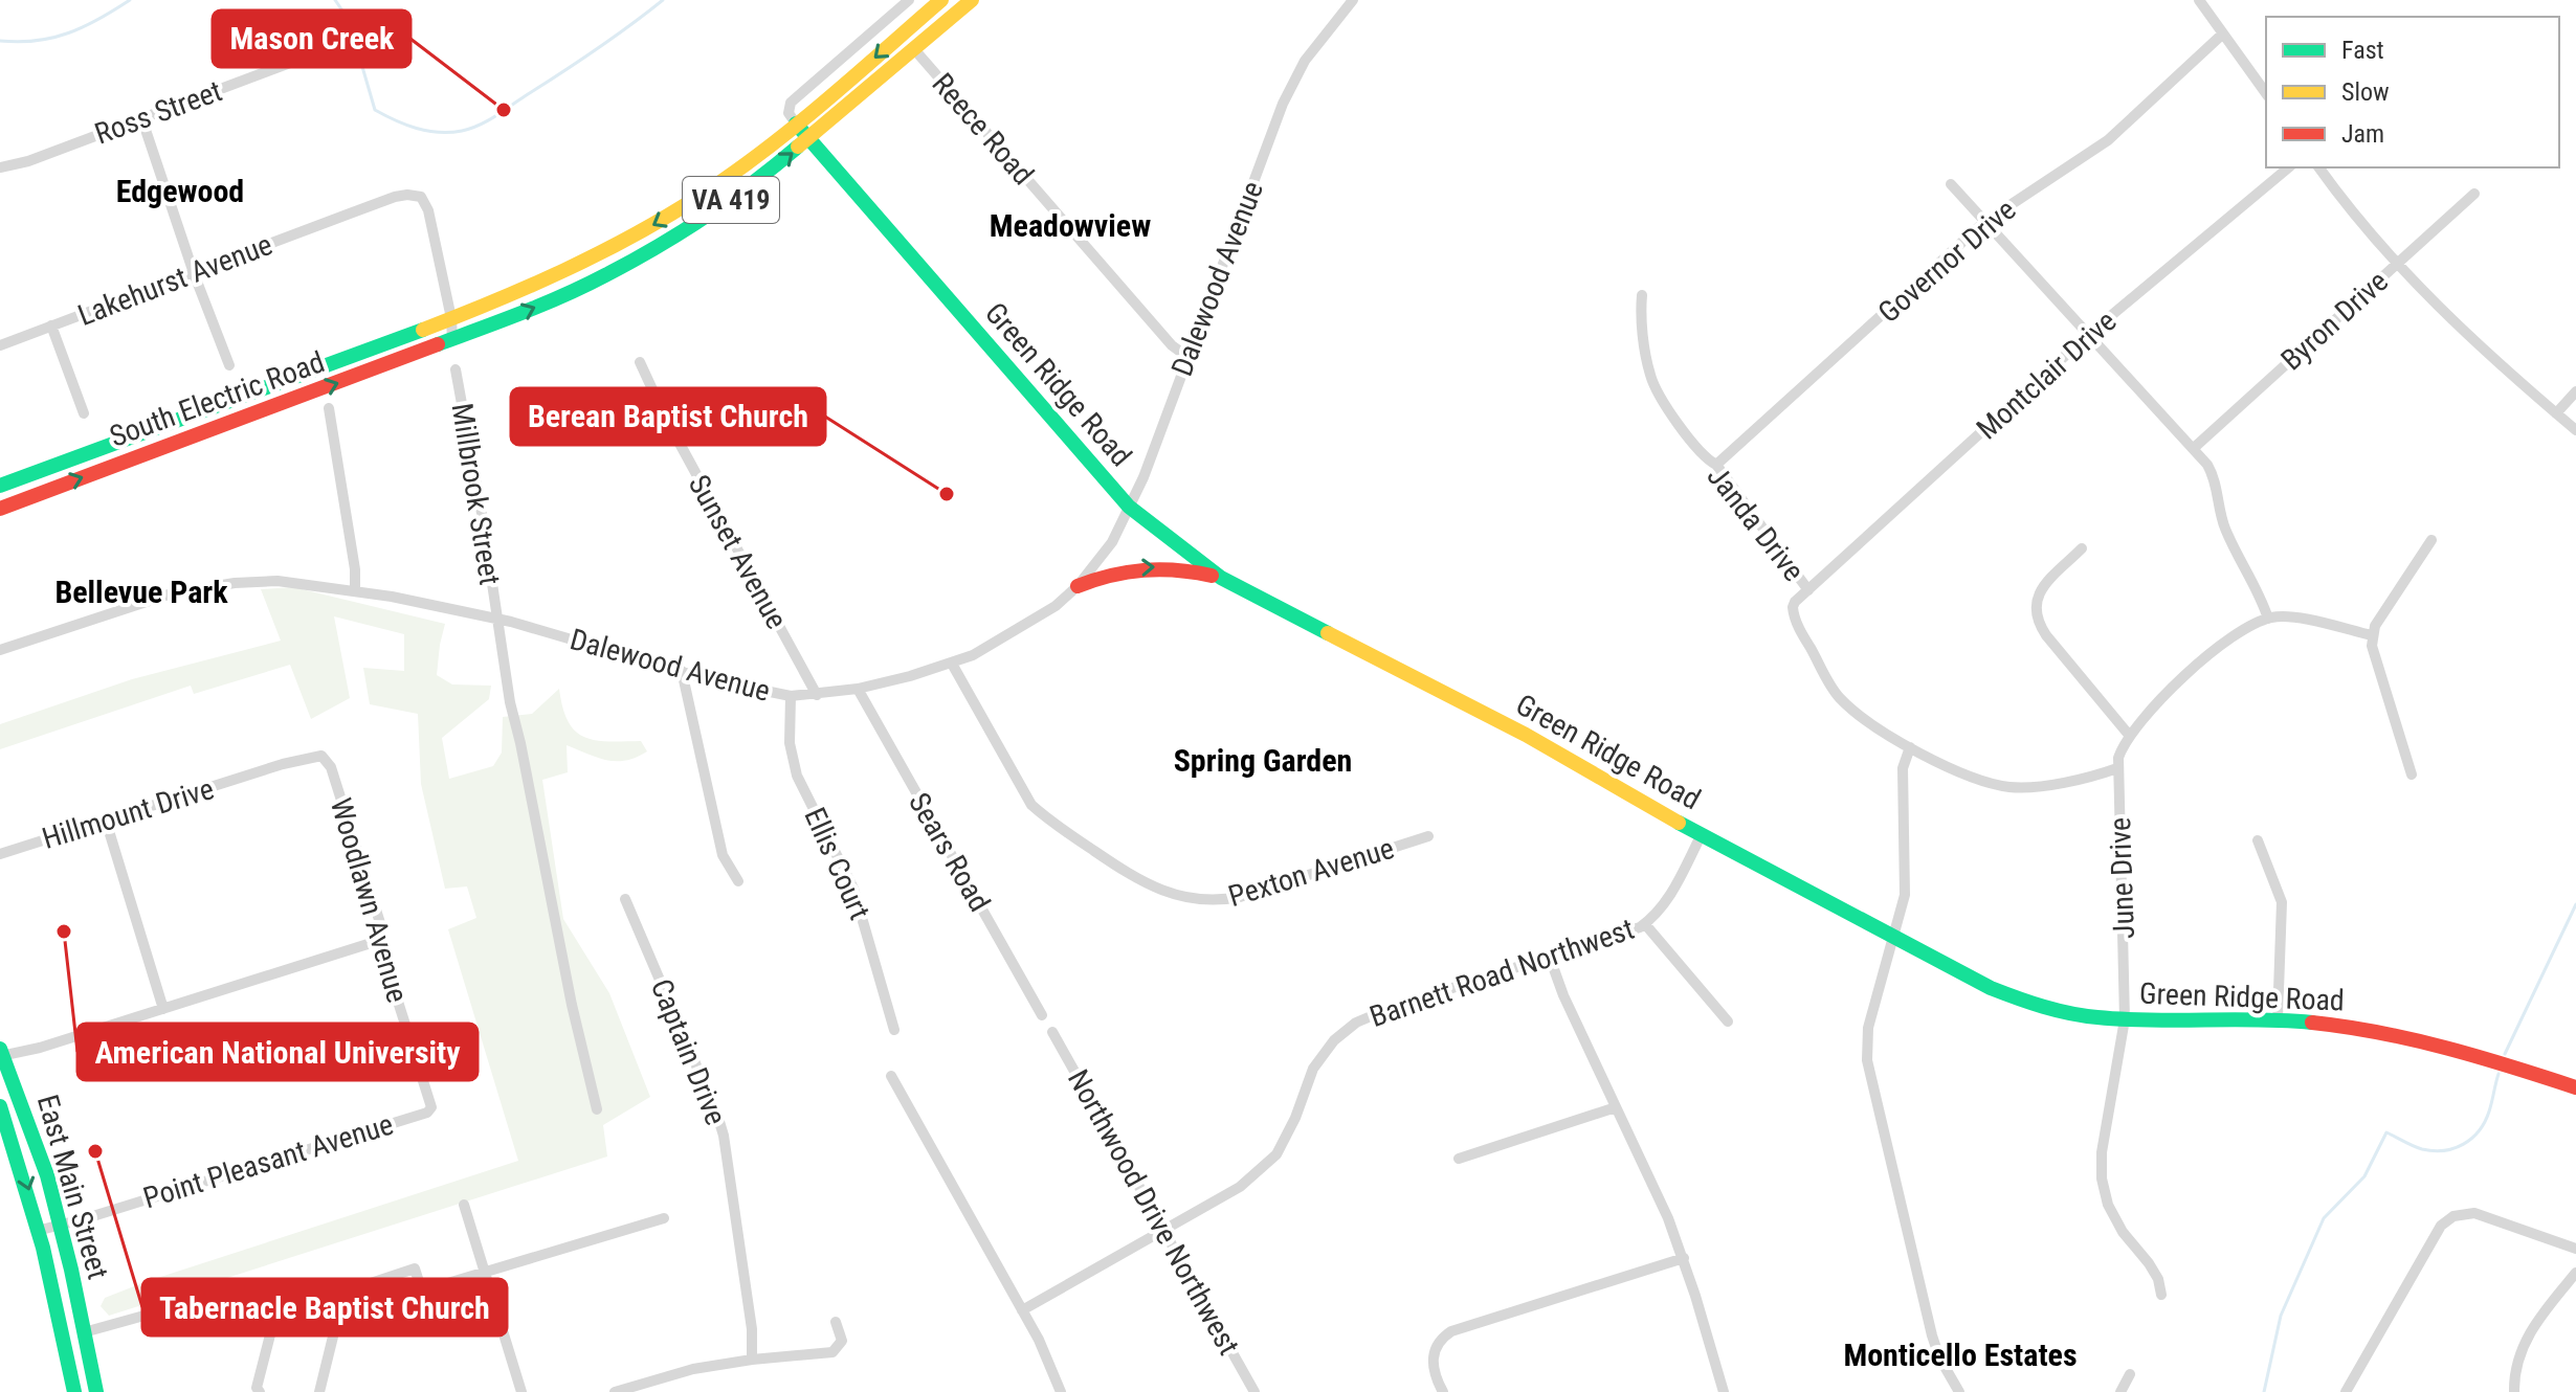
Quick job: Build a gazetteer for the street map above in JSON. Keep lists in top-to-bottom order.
{
  "streets": {
    "main road": [
      "VA 419",
      "Green Ridge Road",
      "South Electric Road",
      "East Main Street"
    ],
    "street": [
      "Ross Street",
      "Reece Road",
      "Governor Drive",
      "Dalewood Avenue",
      "Lakehurst Avenue",
      "Byron Drive",
      "Montclair Drive",
      "Millbrook Street",
      "Janda Drive",
      "Sunset Avenue",
      "Hillmount Drive",
      "Sears Road",
      "Ellis Court",
      "Pexton Avenue",
      "June Drive",
      "Woodlawn Avenue",
      "Barnett Road Northwest",
      "Captain Drive",
      "Point Pleasant Avenue",
      "Northwood Drive Northwest"
    ]
  },
  "crossings": [
    ["Reece Road", "VA 419"],
    ["Reece Road", "Dalewood Avenue"],
    ["VA 419", "Lakehurst Avenue"],
    ["VA 419", "Green Ridge Road"],
    ["VA 419", "South Electric Road"],
    ["Governor Drive", "Janda Drive"],
    ["Dalewood Avenue", "Green Ridge Road"],
    ["Dalewood Avenue", "Millbrook Street"],
    ["Dalewood Avenue", "Sunset Avenue"],
    ["Dalewood Avenue", "Sears Road"],
    ["Dalewood Avenue", "Ellis Court"],
    ["Dalewood Avenue", "Pexton Avenue"],
    ["Lakehurst Avenue", "South Electric Road"],
    ["Montclair Drive", "Janda Drive"],
    ["Green Ridge Road", "June Drive"],
    ["Green Ridge Road", "Barnett Road Northwest"],
    ["Janda Drive", "June Drive"],
    ["Hillmount Drive", "Woodlawn Avenue"],
    ["Woodlawn Avenue", "Point Pleasant Avenue"],
    ["Barnett Road Northwest", "Northwood Drive Northwest"],
    ["Point Pleasant Avenue", "East Main Street"]
  ],
  "districts": [
    "Edgewood",
    "Meadowview",
    "Bellevue Park",
    "Spring Garden",
    "Monticello Estates"
  ],
  "places": [
    "Mason Creek",
    "Berean Baptist Church",
    "American National University",
    "Tabernacle Baptist Church"
  ],
  "legend": ["Fast", "Slow", "Jam"]
}
